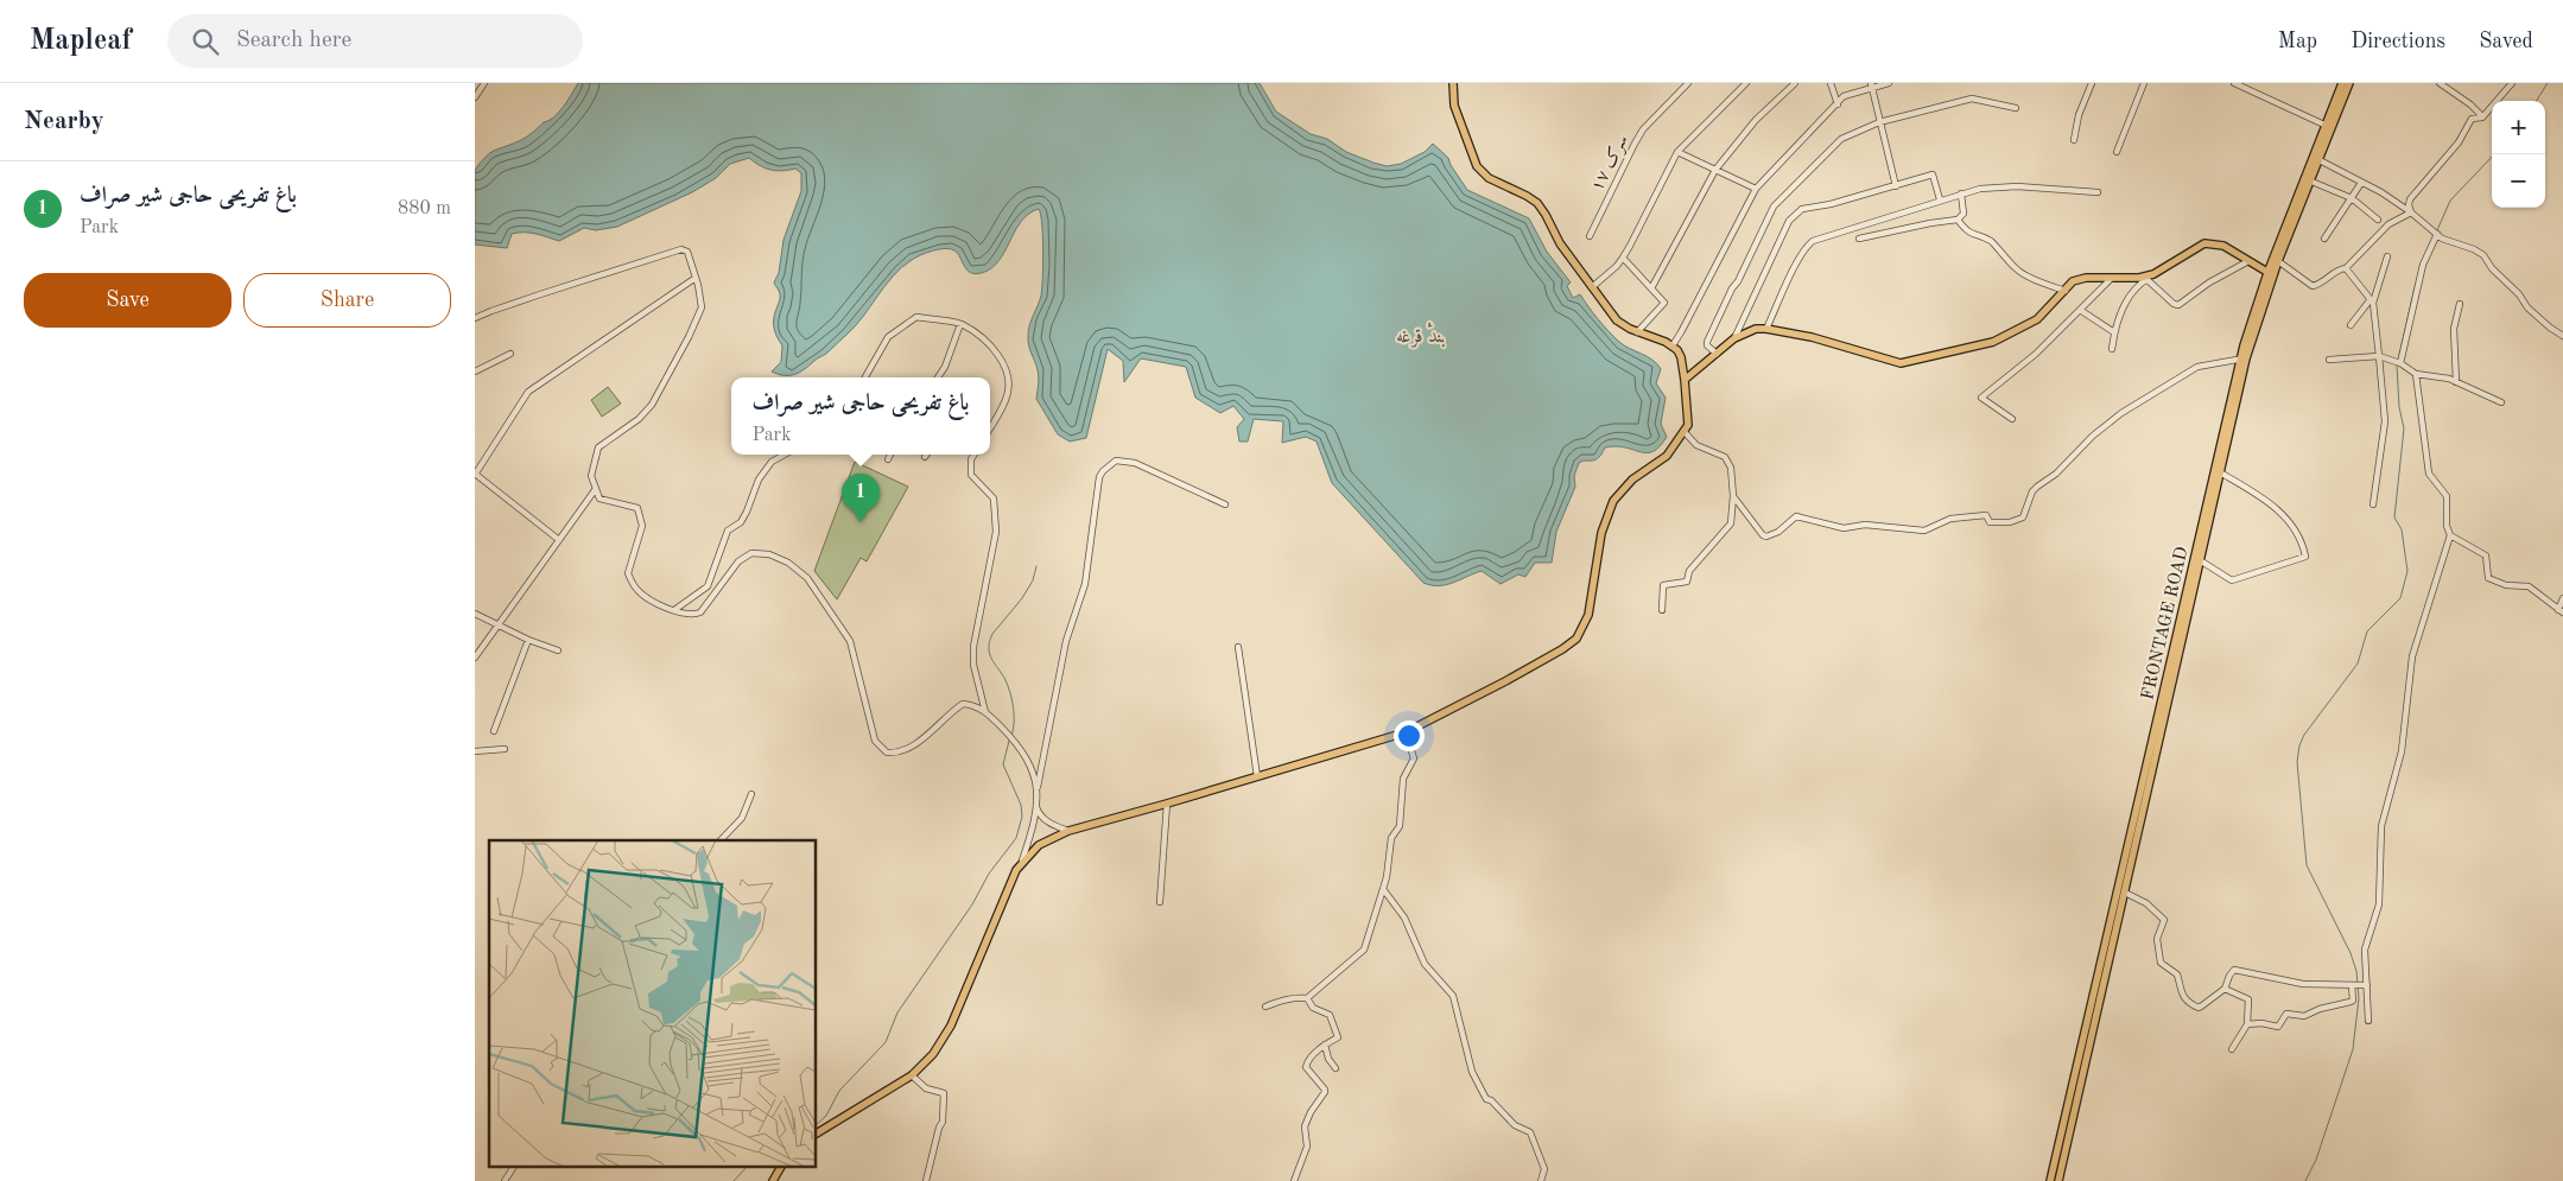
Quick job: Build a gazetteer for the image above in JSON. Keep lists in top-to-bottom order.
{
  "streets": {
    "main road": ["FRONTAGE ROAD"],
    "street": ["سرک ۱۷"]
  },
  "water": ["بندٔ قرغه"],
  "page": {
    "header": "Mapleaf",
    "search": "Search here",
    "nav": ["Map", "Directions", "Saved"],
    "heading": "Nearby",
    "map_buttons": ["+", "−"],
    "list": [
      {
        "mark": "1",
        "name": "باغ تفریحی حاجی شیر صراف",
        "note": "Park",
        "value": "880 m"
      }
    ],
    "buttons": ["Save", "Share"],
    "popup": ["باغ تفریحی حاجی شیر صراف", "Park"],
    "pins": "1"
  }
}
